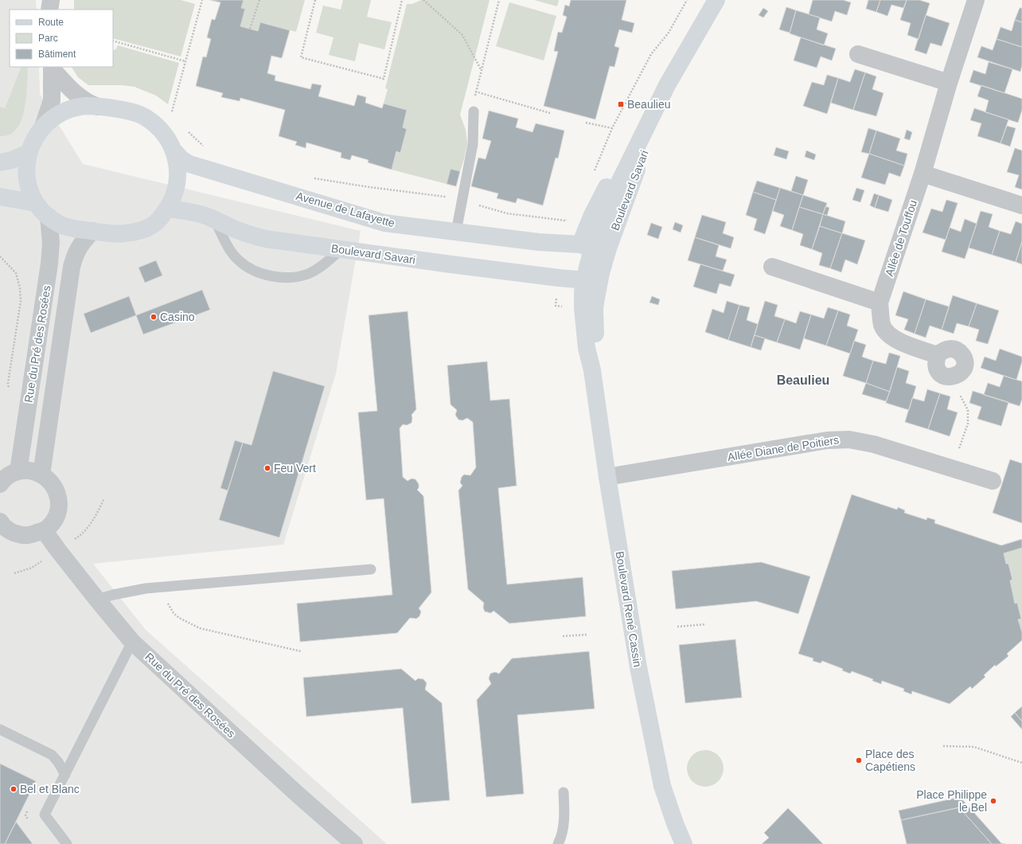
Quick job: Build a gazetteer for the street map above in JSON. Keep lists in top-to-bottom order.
{
  "streets": {
    "street": [
      "Boulevard Savari",
      "Avenue de Lafayette",
      "Allée de Touffou",
      "Rue du Pré des Rosées",
      "Allée Diane de Poitiers",
      "Boulevard René Cassin"
    ]
  },
  "crossings": [
    ["Boulevard Savari", "Avenue de Lafayette"],
    ["Boulevard Savari", "Boulevard René Cassin"],
    ["Avenue de Lafayette", "Rue du Pré des Rosées"],
    ["Allée Diane de Poitiers", "Boulevard René Cassin"]
  ],
  "districts": ["Beaulieu"],
  "places": {
    "transit": ["Beaulieu"],
    "other": [
      "Casino",
      "Feu Vert",
      "Place des Capétiens",
      "Bel et Blanc",
      "Place Philippe le Bel"
    ]
  },
  "legend": ["Route", "Parc", "Bâtiment"]
}
